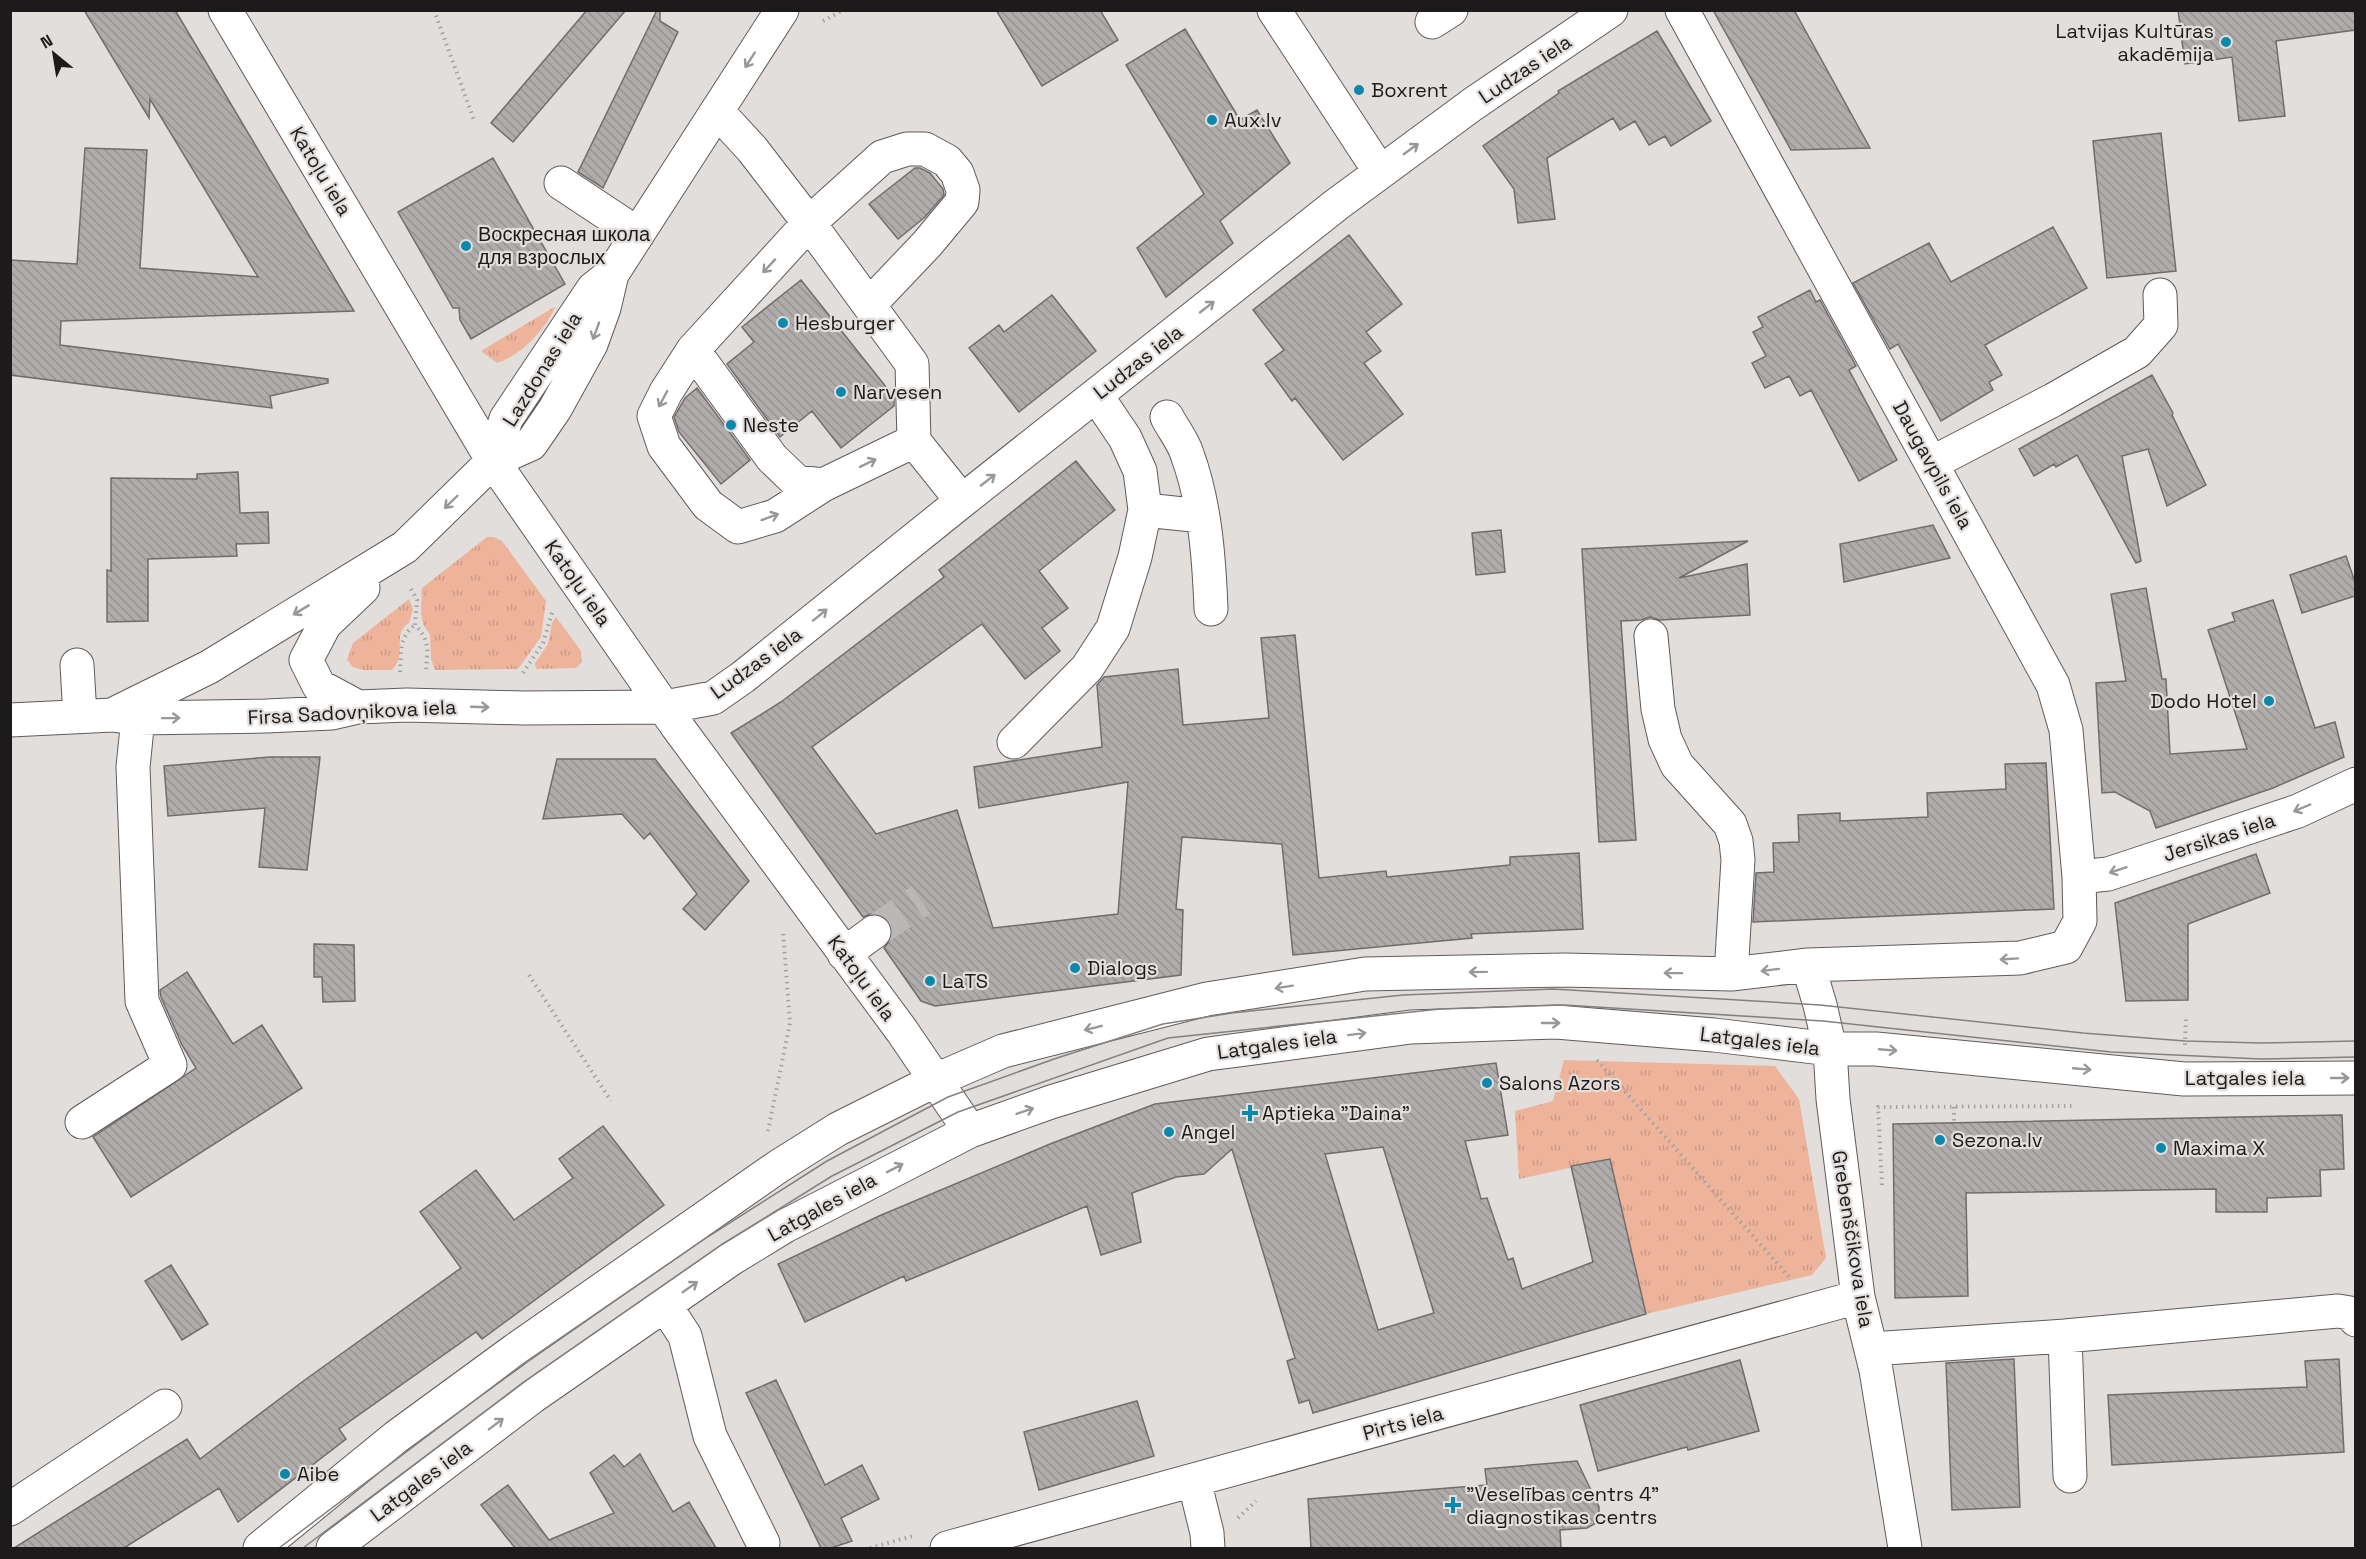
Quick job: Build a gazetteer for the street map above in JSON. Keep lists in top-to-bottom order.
{
  "streets": {
    "street": [
      "Ludzas iela",
      "Katoļu iela",
      "Lazdonas iela",
      "Daugavpils iela",
      "Firsa Sadovņikova iela",
      "Jersikas iela",
      "Latgales iela",
      "Grebenščikova iela",
      "Pirts iela"
    ]
  },
  "crossings": [
    ["Ludzas iela", "Katoļu iela"],
    ["Ludzas iela", "Firsa Sadovņikova iela"],
    ["Katoļu iela", "Lazdonas iela"],
    ["Katoļu iela", "Firsa Sadovņikova iela"],
    ["Katoļu iela", "Latgales iela"],
    ["Lazdonas iela", "Firsa Sadovņikova iela"],
    ["Daugavpils iela", "Jersikas iela"],
    ["Daugavpils iela", "Grebenščikova iela"],
    ["Latgales iela", "Grebenščikova iela"],
    ["Grebenščikova iela", "Pirts iela"]
  ],
  "one_way": ["Ludzas iela", "Lazdonas iela", "Jersikas iela"],
  "places": {
    "other": [
      "Latvijas Kultūras akadēmija",
      "Boxrent",
      "Aux.lv",
      "Воскресная школа для взрослых",
      "Hesburger",
      "Narvesen",
      "Neste",
      "Dodo Hotel",
      "Dialogs",
      "LaTS",
      "Salons Azors",
      "Angel",
      "Sezona.lv",
      "Maxima X",
      "Aibe"
    ],
    "health": ["Aptieka \"Daina\"", "\"Veselības centrs 4\" diagnostikas centrs"]
  },
  "north": "top left"
}
